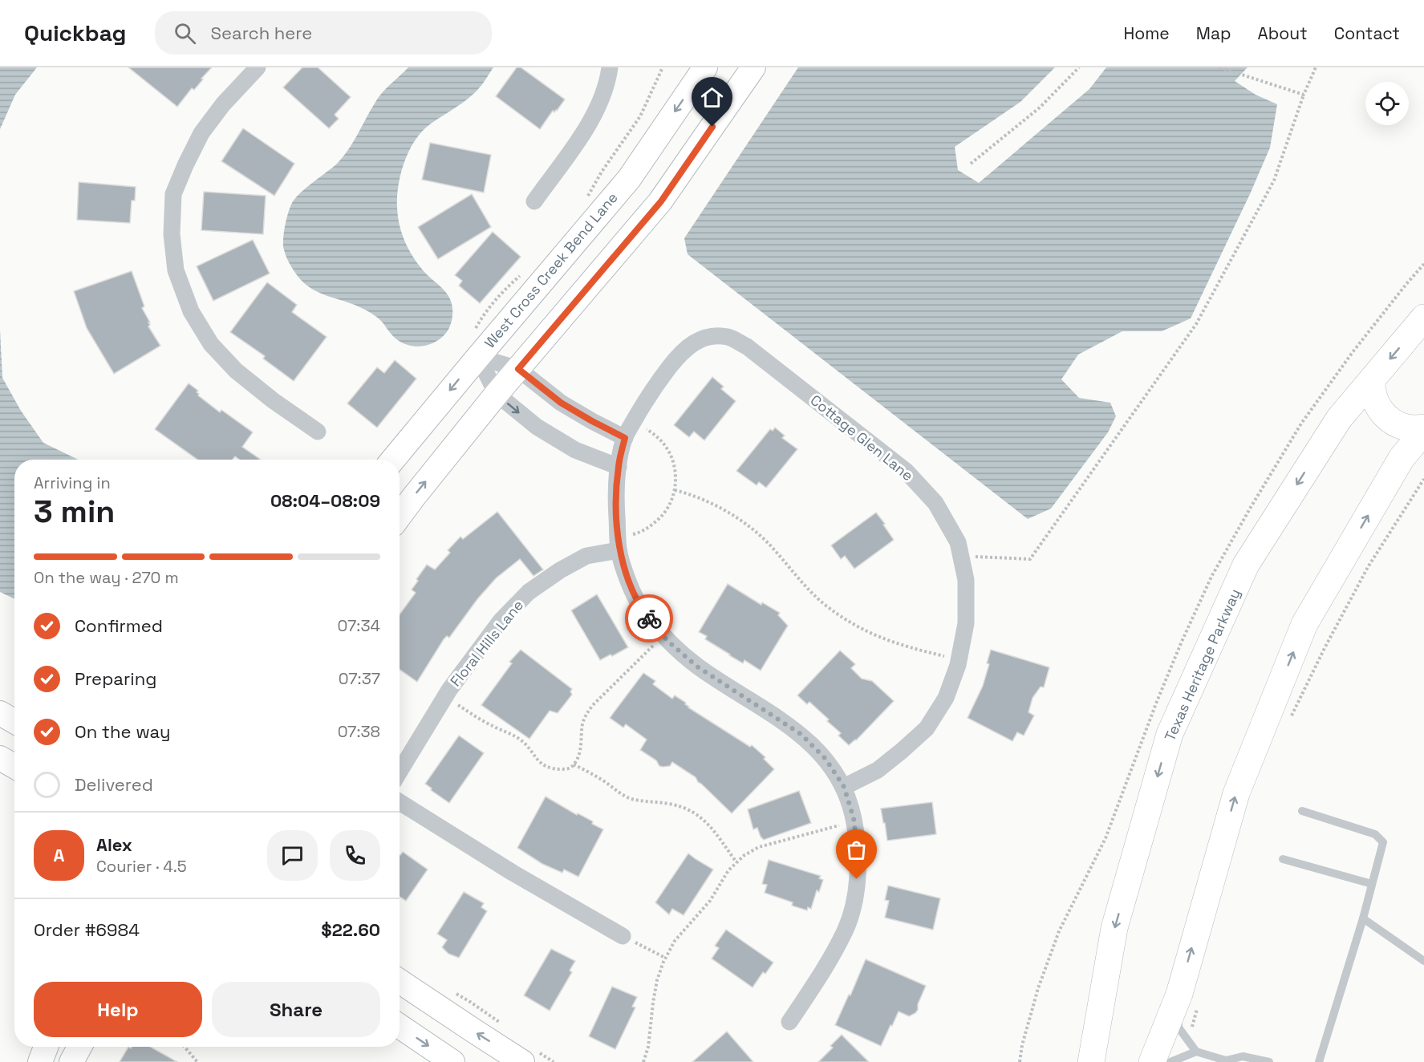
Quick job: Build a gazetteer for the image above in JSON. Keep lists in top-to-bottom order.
{
  "streets": {
    "main road": ["West Cross Creek Bend Lane", "Texas Heritage Parkway"],
    "street": ["Cottage Glen Lane", "Floral Hills Lane"]
  },
  "page": {
    "header": "Quickbag",
    "search": "Search here",
    "nav": [
      "Home",
      "Map",
      "About",
      "Contact"
    ],
    "heading": ["3 min", "Arriving in", "08:04–08:09"],
    "panel": [
      "Alex",
      "Courier · 4.5",
      "Order #6984",
      "$22.60"
    ],
    "bar": "On the way · 270 m",
    "list": [
      ["Confirmed", "07:34"],
      ["Preparing", "07:37"],
      ["On the way", "07:38"],
      "Delivered"
    ],
    "round": "A",
    "buttons": ["Help", "Share"]
  }
}
